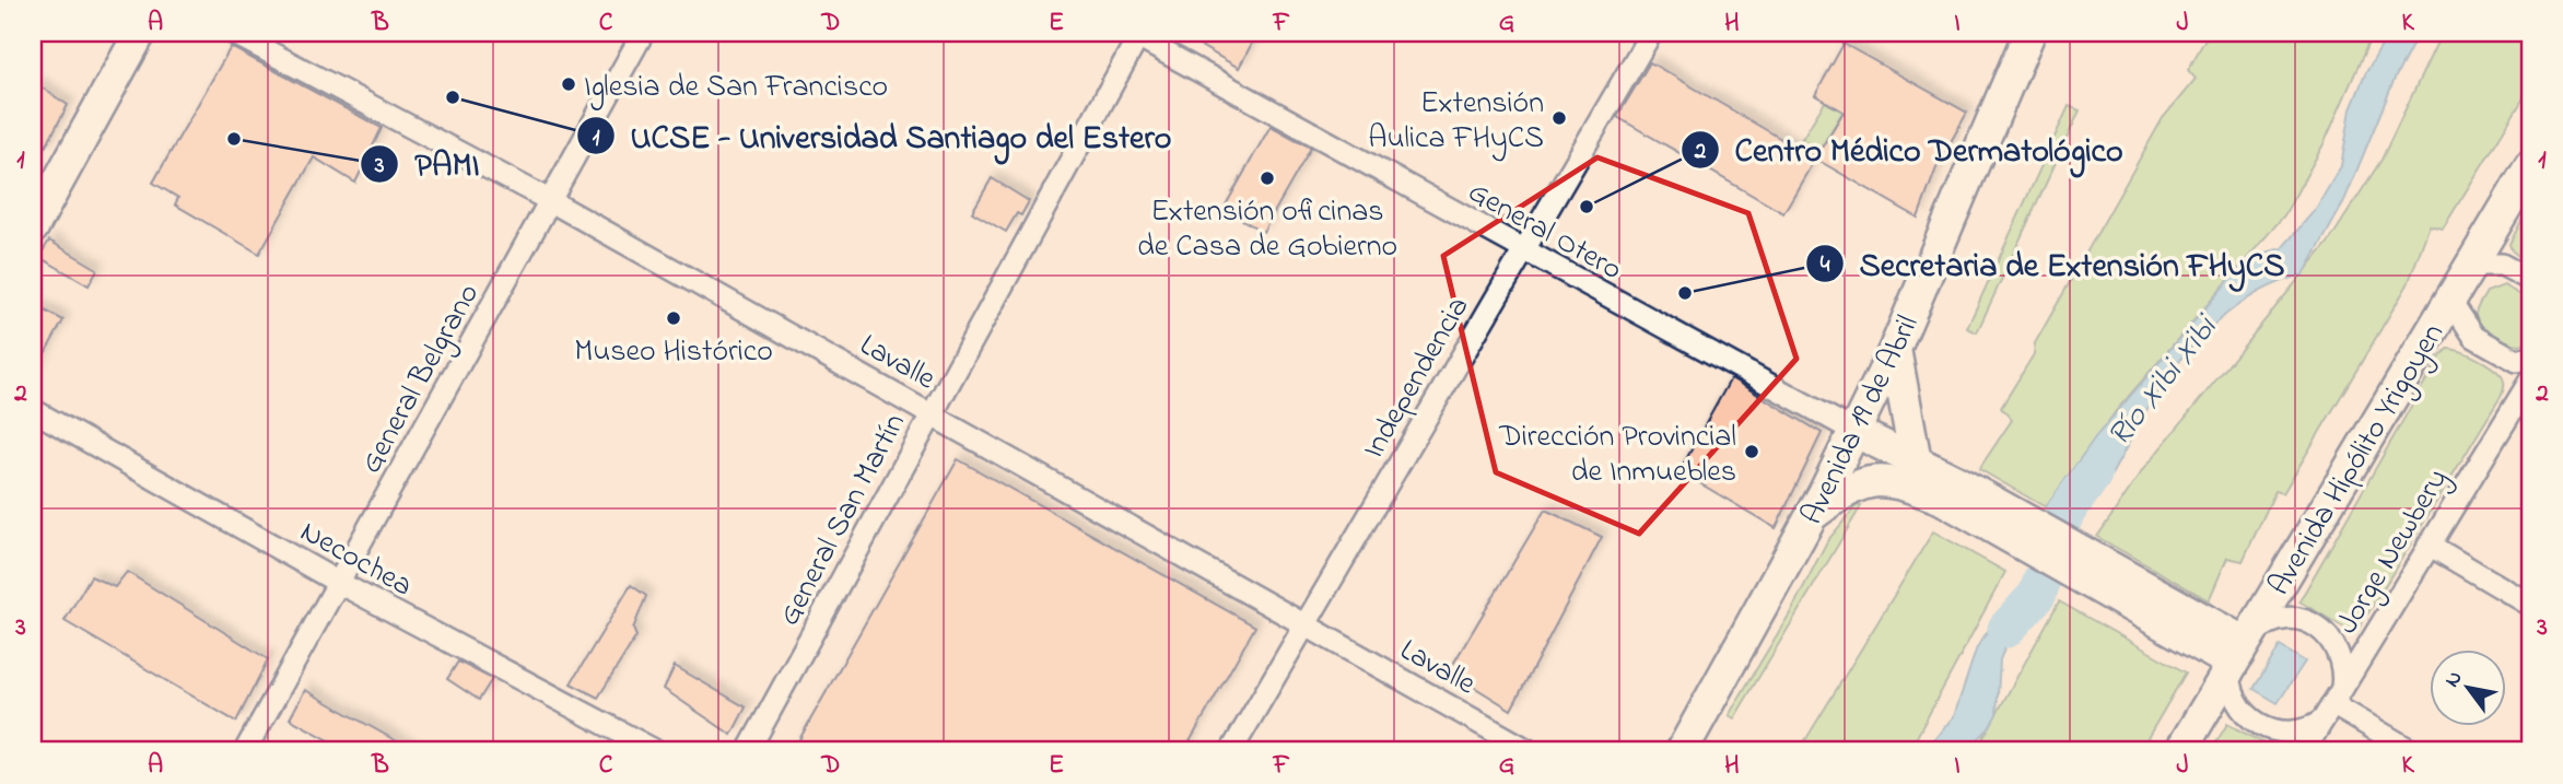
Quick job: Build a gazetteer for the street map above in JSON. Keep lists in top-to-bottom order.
{
  "streets": {
    "main road": ["Avenida 19 de Abril", "Avenida Hipólito Yrigoyen"],
    "street": [
      "General Otero",
      "Lavalle",
      "Independencia",
      "General Belgrano",
      "General San Martín",
      "Jorge Newbery",
      "Necochea"
    ]
  },
  "crossings": [
    ["General Otero", "Independencia"],
    ["General Otero", "Avenida 19 de Abril"],
    ["General Otero", "General San Martín"],
    ["Lavalle", "Independencia"],
    ["Lavalle", "General Belgrano"],
    ["Lavalle", "General San Martín"],
    ["General Belgrano", "Necochea"],
    ["Avenida Hipólito Yrigoyen", "Jorge Newbery"]
  ],
  "water": ["Río Xibi Xibi"],
  "places": [
    "Iglesia de San Francisco",
    "UCSE - Universidad Santiago del Estero",
    "Extensión Aulica FHyCS",
    "PAMI",
    "Extensión oficinas de Casa de Gobierno",
    "Centro Médico Dermatológico",
    "Secretaria de Extensión FHyCS",
    "Museo Histórico",
    "Dirección Provincial de Inmuebles"
  ],
  "north": "top left",
  "grid": {
    "columns": [
      "A",
      "B",
      "C",
      "D",
      "E",
      "F",
      "G",
      "H",
      "I",
      "J",
      "K"
    ],
    "rows": ["1", "2", "3"]
  }
}
